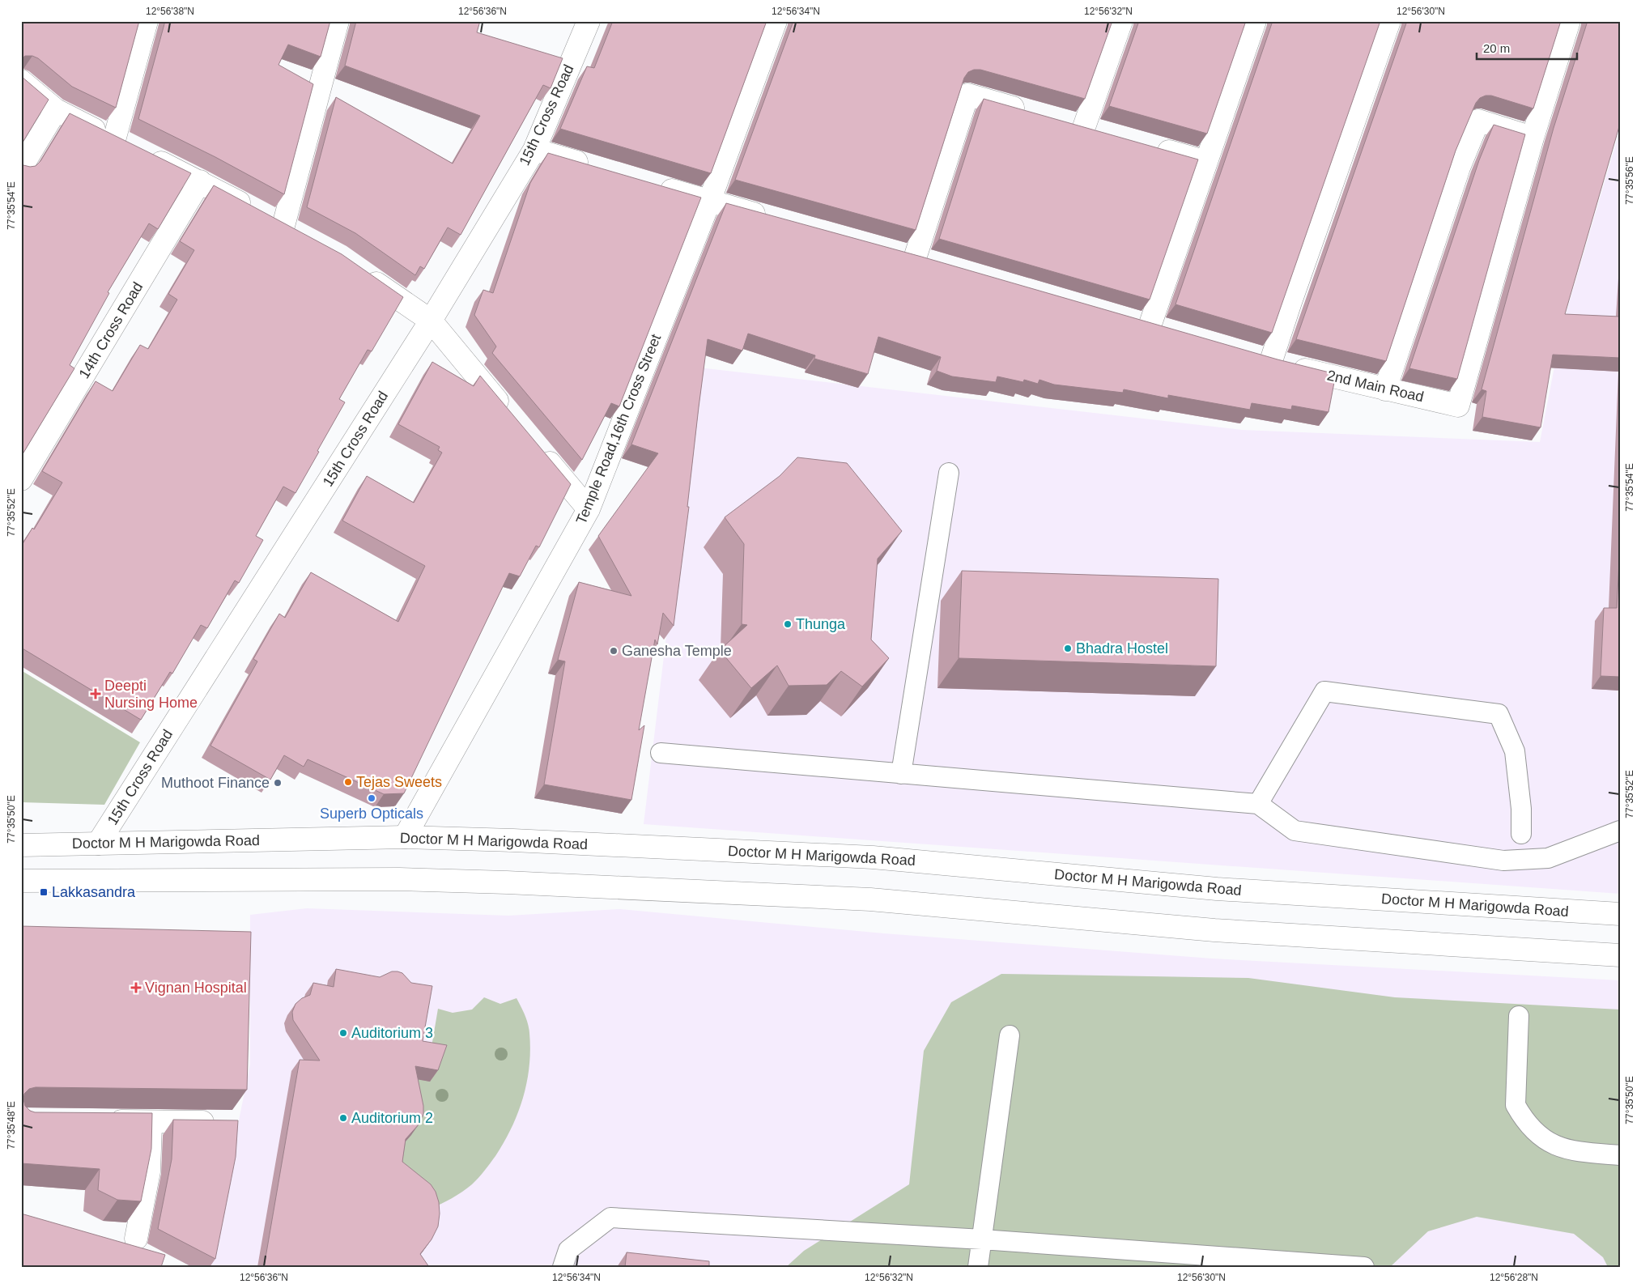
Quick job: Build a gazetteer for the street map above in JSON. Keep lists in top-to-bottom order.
{
  "streets": {
    "street": [
      "15th Cross Road",
      "14th Cross Road",
      "2nd Main Road",
      "Temple Road,16th Cross Street",
      "Doctor M H Marigowda Road"
    ]
  },
  "crossings": [
    ["15th Cross Road", "Doctor M H Marigowda Road"],
    ["Temple Road,16th Cross Street", "Doctor M H Marigowda Road"]
  ],
  "places": {
    "other": [
      "Thunga",
      "Bhadra Hostel",
      "Ganesha Temple",
      "Tejas Sweets",
      "Muthoot Finance",
      "Superb Opticals",
      "Auditorium 3",
      "Auditorium 2"
    ],
    "health": ["Deepti Nursing Home", "Vignan Hospital"],
    "transit": ["Lakkasandra"]
  },
  "scale_bar": "20 m",
  "coordinates": [
    "12°56'38\"N",
    "12°56'36\"N",
    "12°56'34\"N",
    "12°56'32\"N",
    "12°56'30\"N",
    "77°35'56\"E",
    "77°35'54\"E",
    "77°35'52\"E",
    "77°35'50\"E",
    "77°35'48\"E",
    "12°56'28\"N"
  ]
}
